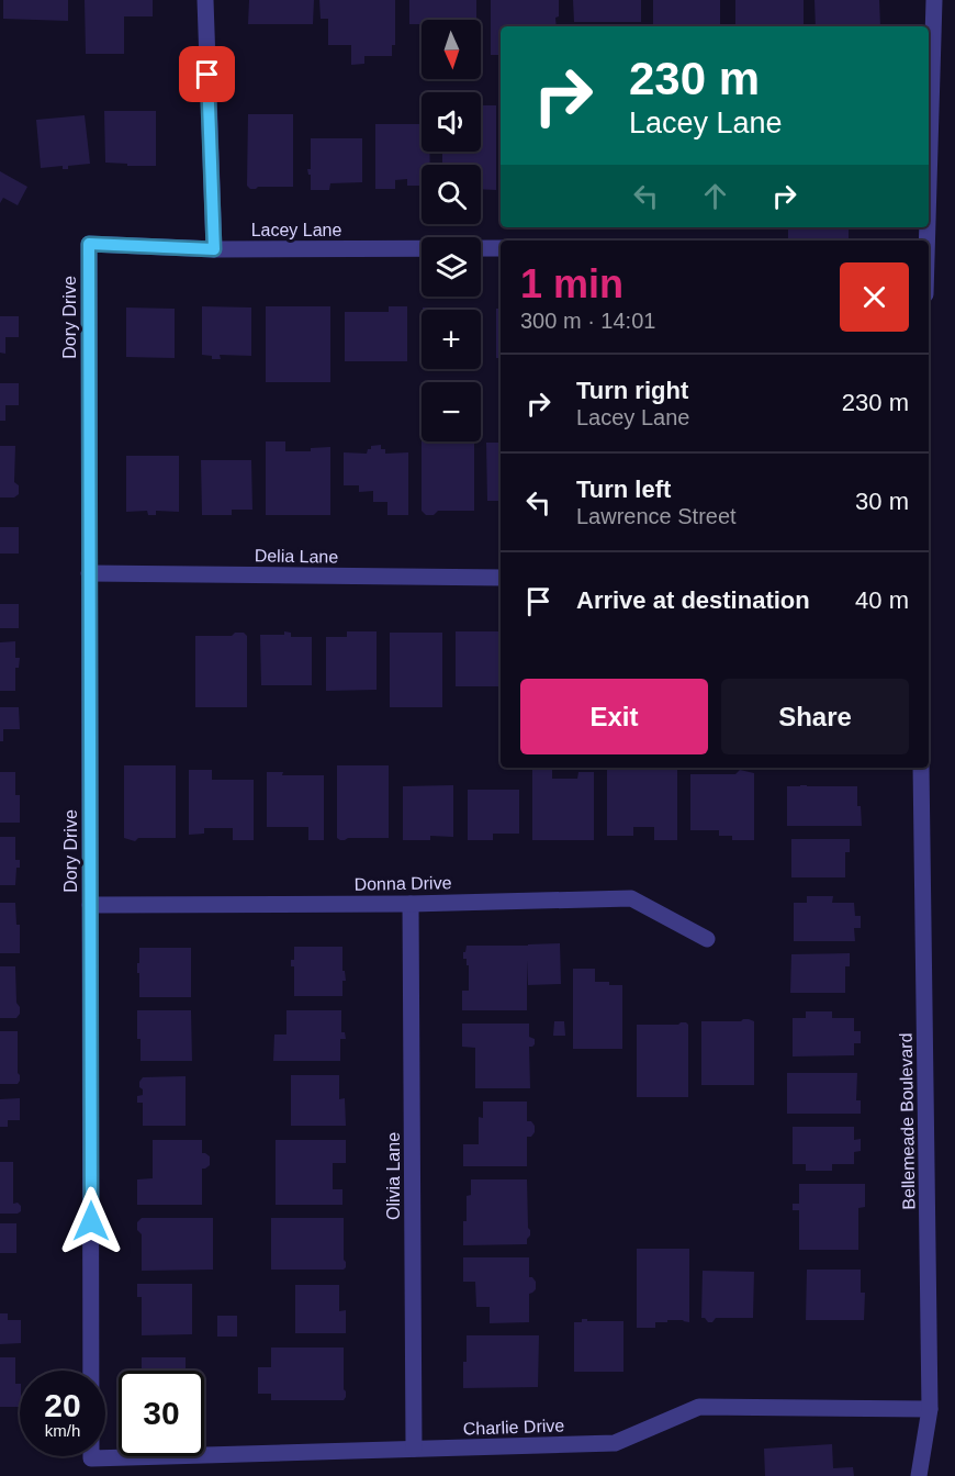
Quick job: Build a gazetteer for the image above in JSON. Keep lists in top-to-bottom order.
{
  "streets": {
    "street": [
      "Lacey Lane",
      "Dory Drive",
      "Delia Lane",
      "Donna Drive",
      "Bellemeade Boulevard",
      "Olivia Lane",
      "Charlie Drive"
    ]
  },
  "crossings": [
    ["Lacey Lane", "Dory Drive"],
    ["Dory Drive", "Delia Lane"],
    ["Dory Drive", "Donna Drive"],
    ["Dory Drive", "Charlie Drive"],
    ["Donna Drive", "Olivia Lane"],
    ["Bellemeade Boulevard", "Charlie Drive"],
    ["Olivia Lane", "Charlie Drive"]
  ],
  "north": "bottom",
  "page": {
    "map_buttons": ["+", "−"],
    "turn": ["230 m", "Lacey Lane"],
    "heading": ["1 min", "300 m · 14:01"],
    "list": [
      {
        "name": "Turn right",
        "note": "Lacey Lane",
        "value": "230 m"
      },
      {
        "name": "Turn left",
        "note": "Lawrence Street",
        "value": "30 m"
      },
      {
        "name": "Arrive at destination",
        "value": "40 m"
      }
    ],
    "buttons": ["Exit", "Share"],
    "speed": "20 km/h",
    "limit": "30"
  }
}
